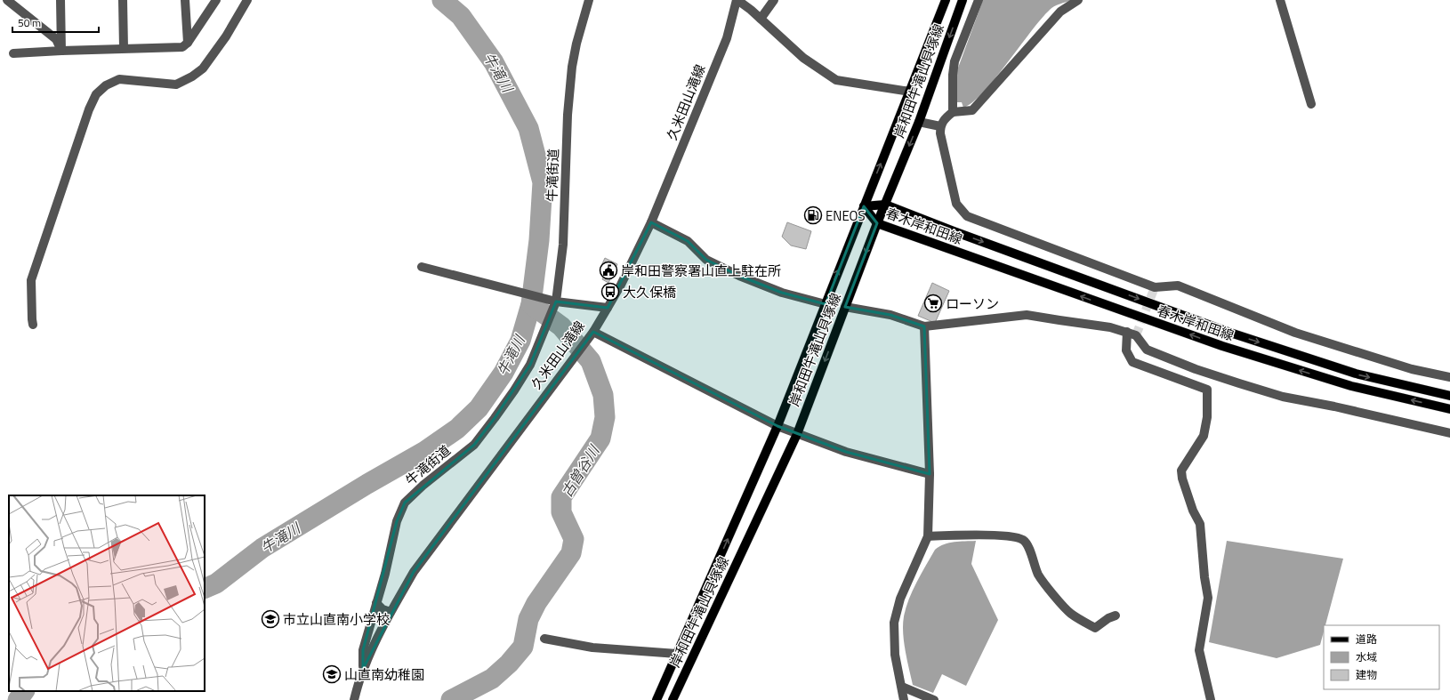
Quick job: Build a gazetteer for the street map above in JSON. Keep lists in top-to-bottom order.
{
  "streets": {
    "main road": ["岸和田牛滝山貝塚線", "春木岸和田線"],
    "street": ["久米田山滝線", "牛滝街道"]
  },
  "crossings": [
    ["岸和田牛滝山貝塚線", "春木岸和田線"],
    ["久米田山滝線", "牛滝街道"]
  ],
  "water": ["牛滝川", "古曽谷川"],
  "places": {
    "fuel station": ["ENEOS"],
    "public building": ["岸和田警察署山直上駐在所"],
    "bus stop": ["大久保橋"],
    "supermarket": ["ローソン"],
    "school or university": ["市立山直南小学校", "山直南幼稚園"]
  },
  "legend": ["道路", "水域", "建物"],
  "scale_bar": "50 m"
}
